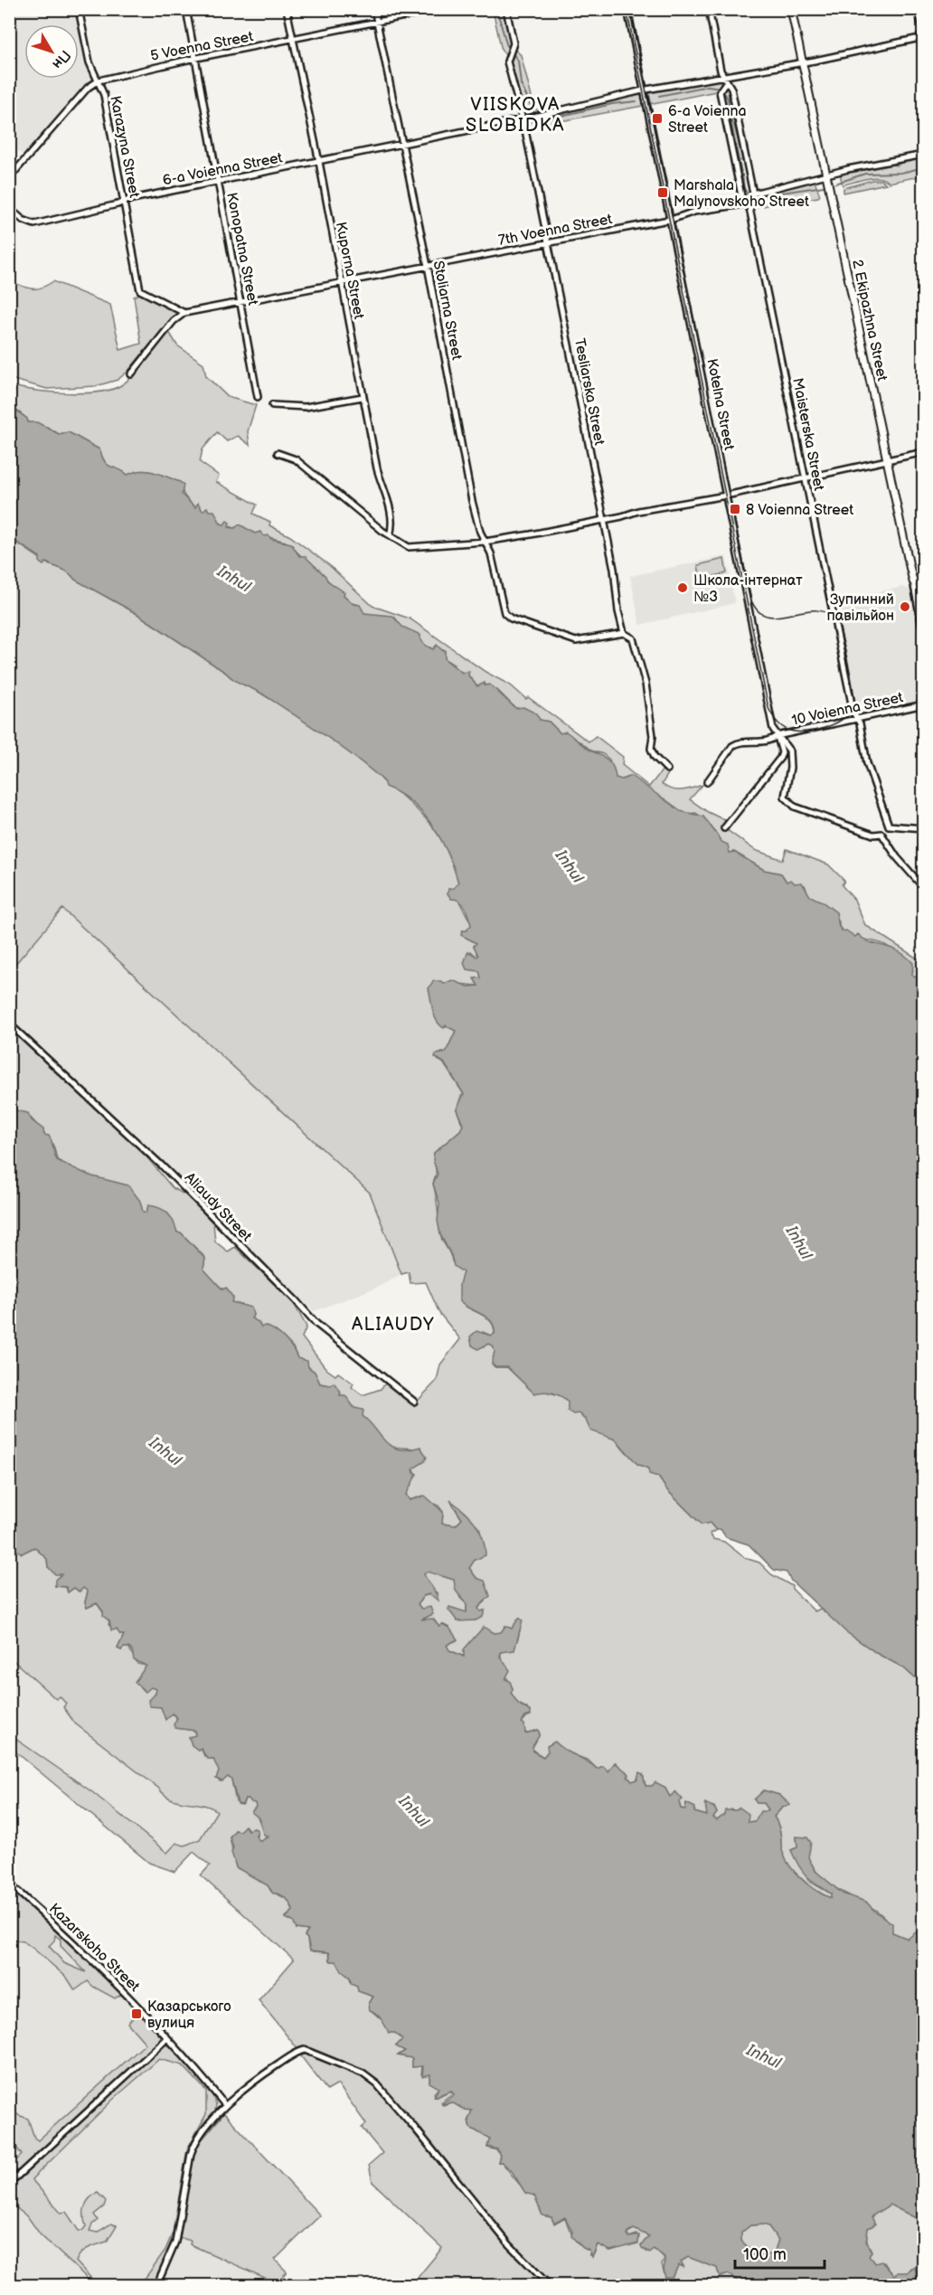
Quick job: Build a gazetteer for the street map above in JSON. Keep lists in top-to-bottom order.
{
  "streets": {
    "street": [
      "5 Voenna Street",
      "Karazyna Street",
      "6-a Voienna Street",
      "7th Voenna Street",
      "Konopatna Street",
      "Kuporna Street",
      "Stoliarna Street",
      "2 Ekipazhna Street",
      "Tesliarska Street",
      "Kotelna Street",
      "Maisterska Street",
      "10 Voienna Street",
      "Aliaudy Street",
      "Kazarskoho Street"
    ]
  },
  "crossings": [
    ["5 Voenna Street", "Karazyna Street"],
    ["5 Voenna Street", "Konopatna Street"],
    ["5 Voenna Street", "Kuporna Street"],
    ["5 Voenna Street", "Stoliarna Street"],
    ["Karazyna Street", "6-a Voienna Street"],
    ["Karazyna Street", "7th Voenna Street"],
    ["6-a Voienna Street", "Konopatna Street"],
    ["6-a Voienna Street", "Kuporna Street"],
    ["6-a Voienna Street", "Stoliarna Street"],
    ["6-a Voienna Street", "2 Ekipazhna Street"],
    ["6-a Voienna Street", "Tesliarska Street"],
    ["6-a Voienna Street", "Kotelna Street"],
    ["6-a Voienna Street", "Maisterska Street"],
    ["7th Voenna Street", "Konopatna Street"],
    ["7th Voenna Street", "Kuporna Street"],
    ["7th Voenna Street", "Stoliarna Street"],
    ["7th Voenna Street", "Tesliarska Street"],
    ["7th Voenna Street", "Kotelna Street"],
    ["7th Voenna Street", "Maisterska Street"],
    ["Stoliarna Street", "Tesliarska Street"],
    ["Kotelna Street", "10 Voienna Street"],
    ["Maisterska Street", "10 Voienna Street"]
  ],
  "districts": ["VIISKOVA SLOBIDKA", "ALIAUDY"],
  "water": ["Inhul"],
  "places": {
    "transit": [
      "6-a Voienna Street",
      "Marshala Malynovskoho Street",
      "8 Voienna Street",
      "Казарського вулиця"
    ],
    "other": ["Школа-інтернат №3", "Зупинний павільйон"]
  },
  "scale_bar": "100 m",
  "north": "bottom right"
}
